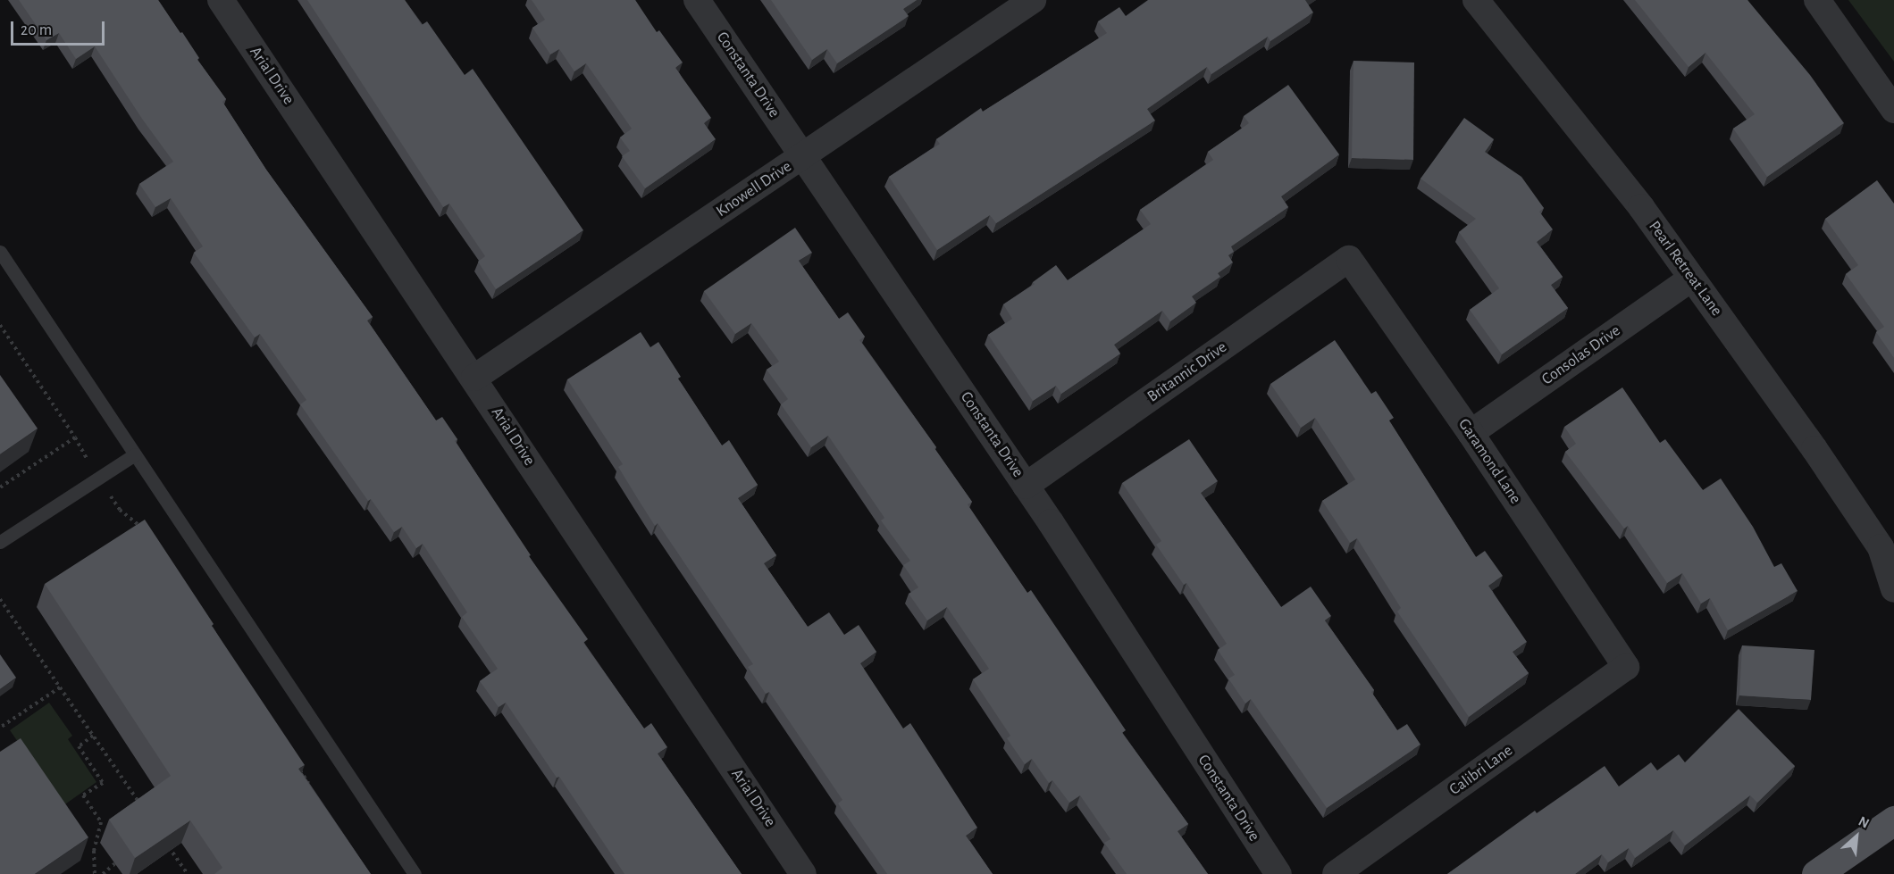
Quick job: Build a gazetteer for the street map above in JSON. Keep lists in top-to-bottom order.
{
  "streets": {
    "street": [
      "Constanta Drive",
      "Arial Drive",
      "Knowell Drive",
      "Pearl Retreat Lane",
      "Consolas Drive",
      "Britannic Drive",
      "Garamond Lane",
      "Calibri Lane"
    ]
  },
  "crossings": [
    ["Constanta Drive", "Knowell Drive"],
    ["Constanta Drive", "Britannic Drive"],
    ["Arial Drive", "Knowell Drive"],
    ["Pearl Retreat Lane", "Consolas Drive"],
    ["Consolas Drive", "Garamond Lane"],
    ["Britannic Drive", "Garamond Lane"],
    ["Garamond Lane", "Calibri Lane"]
  ],
  "scale_bar": "20 m",
  "north": "top right"
}
